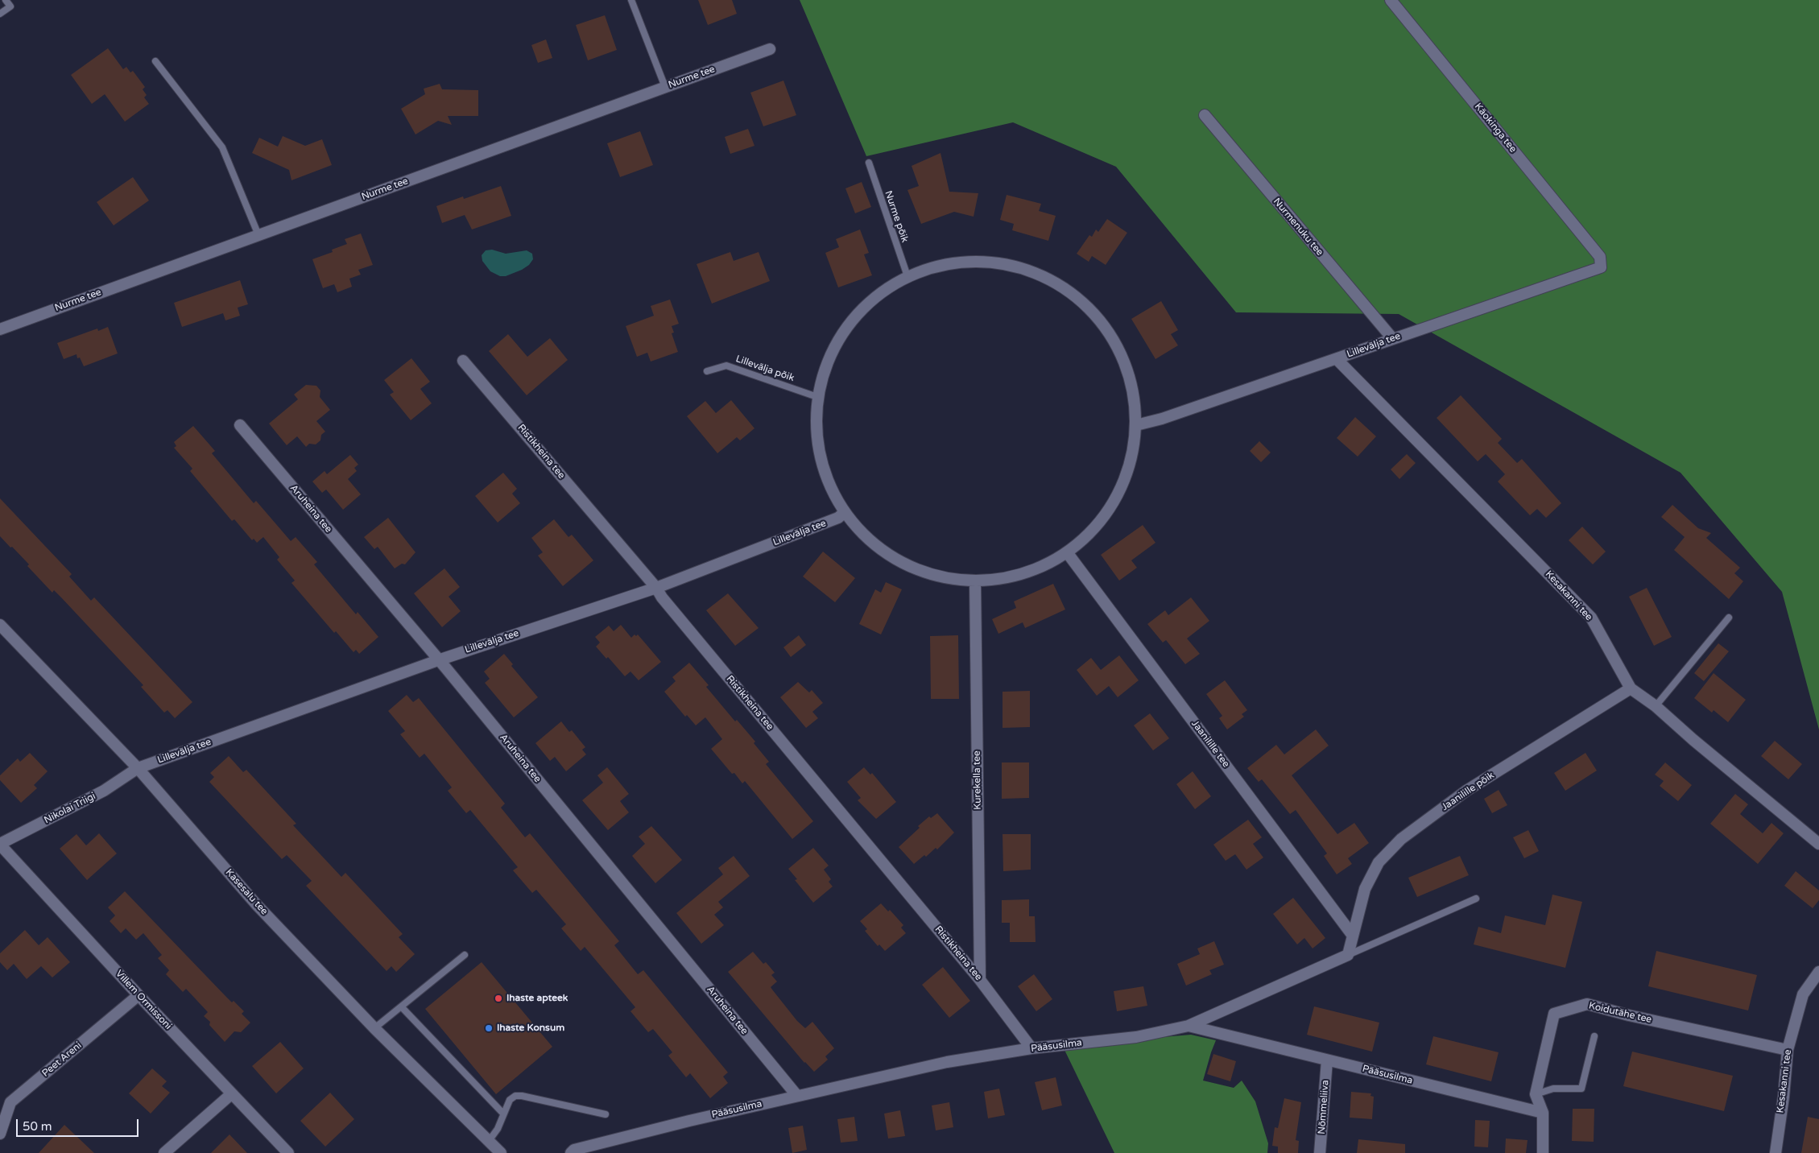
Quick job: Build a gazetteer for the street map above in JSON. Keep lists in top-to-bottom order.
{
  "streets": {
    "street": [
      "Nurme tee",
      "Käokinga tee",
      "Nurmenuku tee",
      "Lillevälja tee",
      "Ristikheina tee",
      "Aruheina tee",
      "Kesakanni tee",
      "Jaanilille tee",
      "Kurekella tee",
      "Jaanilille põik",
      "Nikolai Triigi",
      "Kasesalu tee",
      "Villem Ormissoni",
      "Koidutähe tee",
      "Pääsusilma",
      "Peet Areni",
      "Nõmmeliiva"
    ],
    "lane": ["Nurme põik", "Lillevälja põik"]
  },
  "crossings": [
    ["Käokinga tee", "Lillevälja tee"],
    ["Nurmenuku tee", "Lillevälja tee"],
    ["Lillevälja tee", "Ristikheina tee"],
    ["Lillevälja tee", "Aruheina tee"],
    ["Lillevälja tee", "Kesakanni tee"],
    ["Lillevälja tee", "Nikolai Triigi"],
    ["Lillevälja tee", "Kasesalu tee"],
    ["Ristikheina tee", "Kurekella tee"],
    ["Ristikheina tee", "Pääsusilma"],
    ["Aruheina tee", "Pääsusilma"],
    ["Kesakanni tee", "Jaanilille põik"],
    ["Kesakanni tee", "Koidutähe tee"],
    ["Jaanilille tee", "Jaanilille põik"],
    ["Nikolai Triigi", "Kasesalu tee"],
    ["Nikolai Triigi", "Villem Ormissoni"],
    ["Villem Ormissoni", "Peet Areni"],
    ["Pääsusilma", "Nõmmeliiva"]
  ],
  "places": ["Ihaste apteek", "Ihaste Konsum"],
  "scale_bar": "50 m"
}
